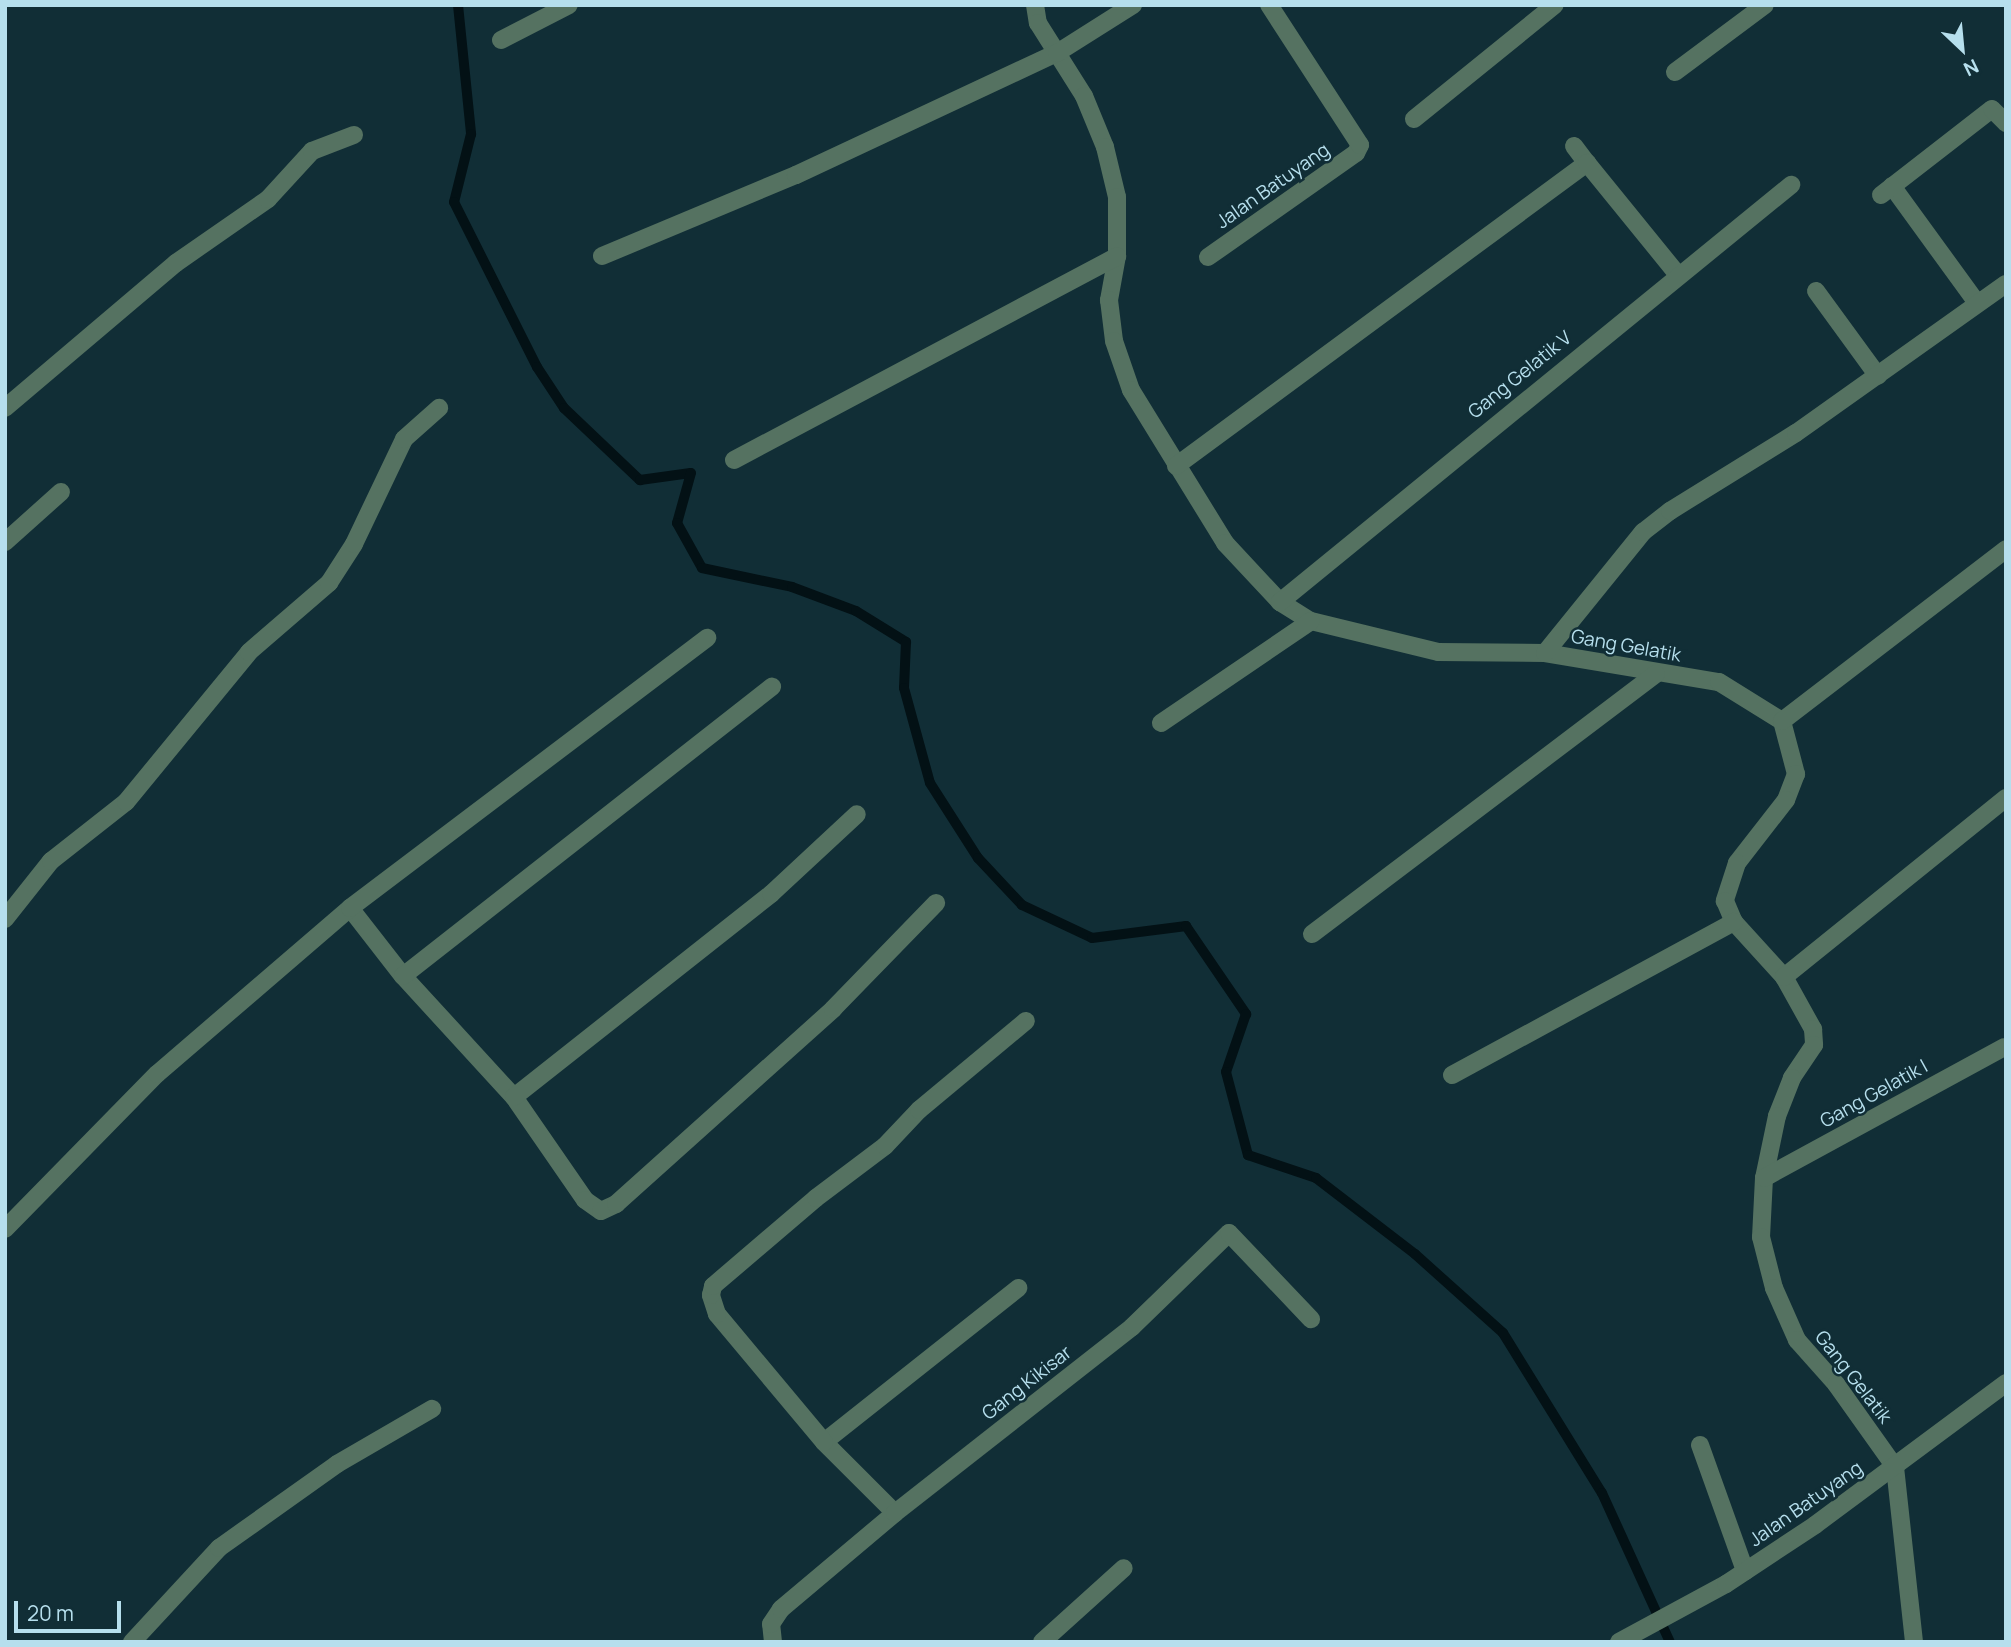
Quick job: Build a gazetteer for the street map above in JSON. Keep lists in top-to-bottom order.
{
  "streets": {
    "street": [
      "Jalan Batuyang",
      "Gang Gelatik V",
      "Gang Gelatik",
      "Gang Gelatik I",
      "Gang Kikisar"
    ]
  },
  "crossings": [
    ["Jalan Batuyang", "Gang Gelatik"],
    ["Gang Gelatik V", "Gang Gelatik"],
    ["Gang Gelatik", "Gang Gelatik I"]
  ],
  "scale_bar": "20 m",
  "north": "bottom right"
}
